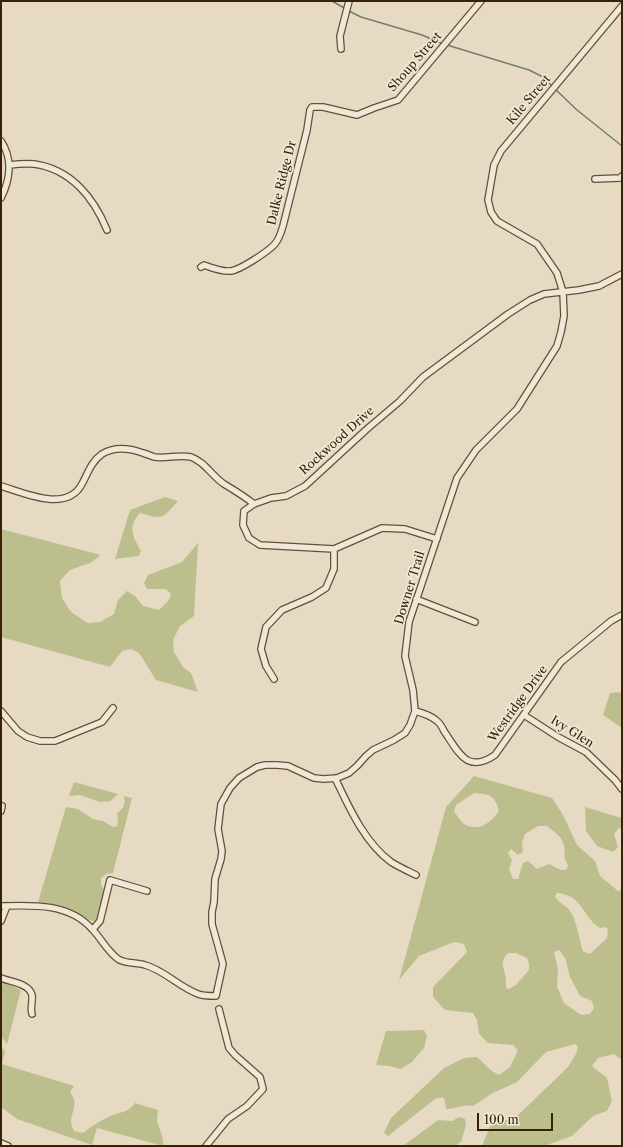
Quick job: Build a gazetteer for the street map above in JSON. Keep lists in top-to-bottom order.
{
  "streets": {
    "street": [
      "Shoup Street",
      "Kile Street",
      "Dalke Ridge Dr",
      "Rockwood Drive",
      "Downer Trail",
      "Westridge Drive",
      "Ivy Glen"
    ]
  },
  "crossings": [
    ["Shoup Street", "Dalke Ridge Dr"],
    ["Kile Street", "Downer Trail"],
    ["Rockwood Drive", "Downer Trail"],
    ["Downer Trail", "Westridge Drive"],
    ["Westridge Drive", "Ivy Glen"]
  ],
  "scale_bar": "100 m"
}
